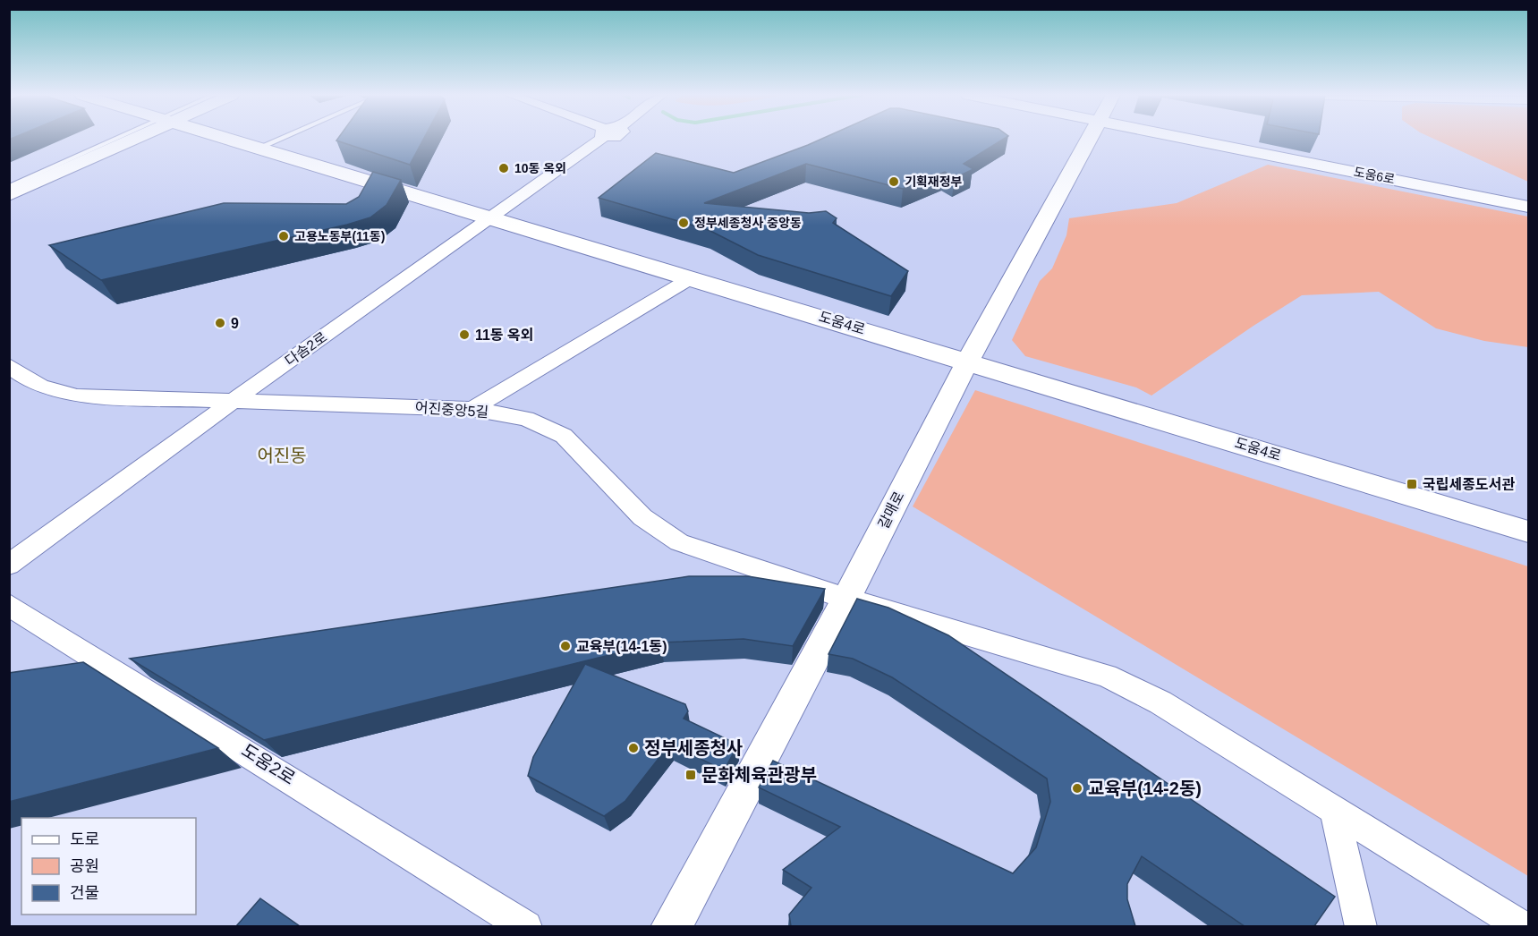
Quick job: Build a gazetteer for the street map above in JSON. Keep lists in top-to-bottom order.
{
  "streets": {
    "street": [
      "도움6로",
      "도움4로",
      "다솜2로",
      "어진중앙5길",
      "갈매로",
      "도움2로"
    ]
  },
  "crossings": [
    ["도움4로", "다솜2로"],
    ["도움4로", "갈매로"],
    ["다솜2로", "어진중앙5길"],
    ["어진중앙5길", "갈매로"]
  ],
  "districts": ["어진동"],
  "places": {
    "other": [
      "10동 옥외",
      "기획재정부",
      "정부세종청사 중앙동",
      "고용노동부(11동)",
      "9",
      "11동 옥외",
      "교육부(14-1동)",
      "정부세종청사",
      "교육부(14-2동)"
    ],
    "transit": ["국립세종도서관", "문화체육관광부"]
  },
  "legend": ["도로", "공원", "건물"]
}
